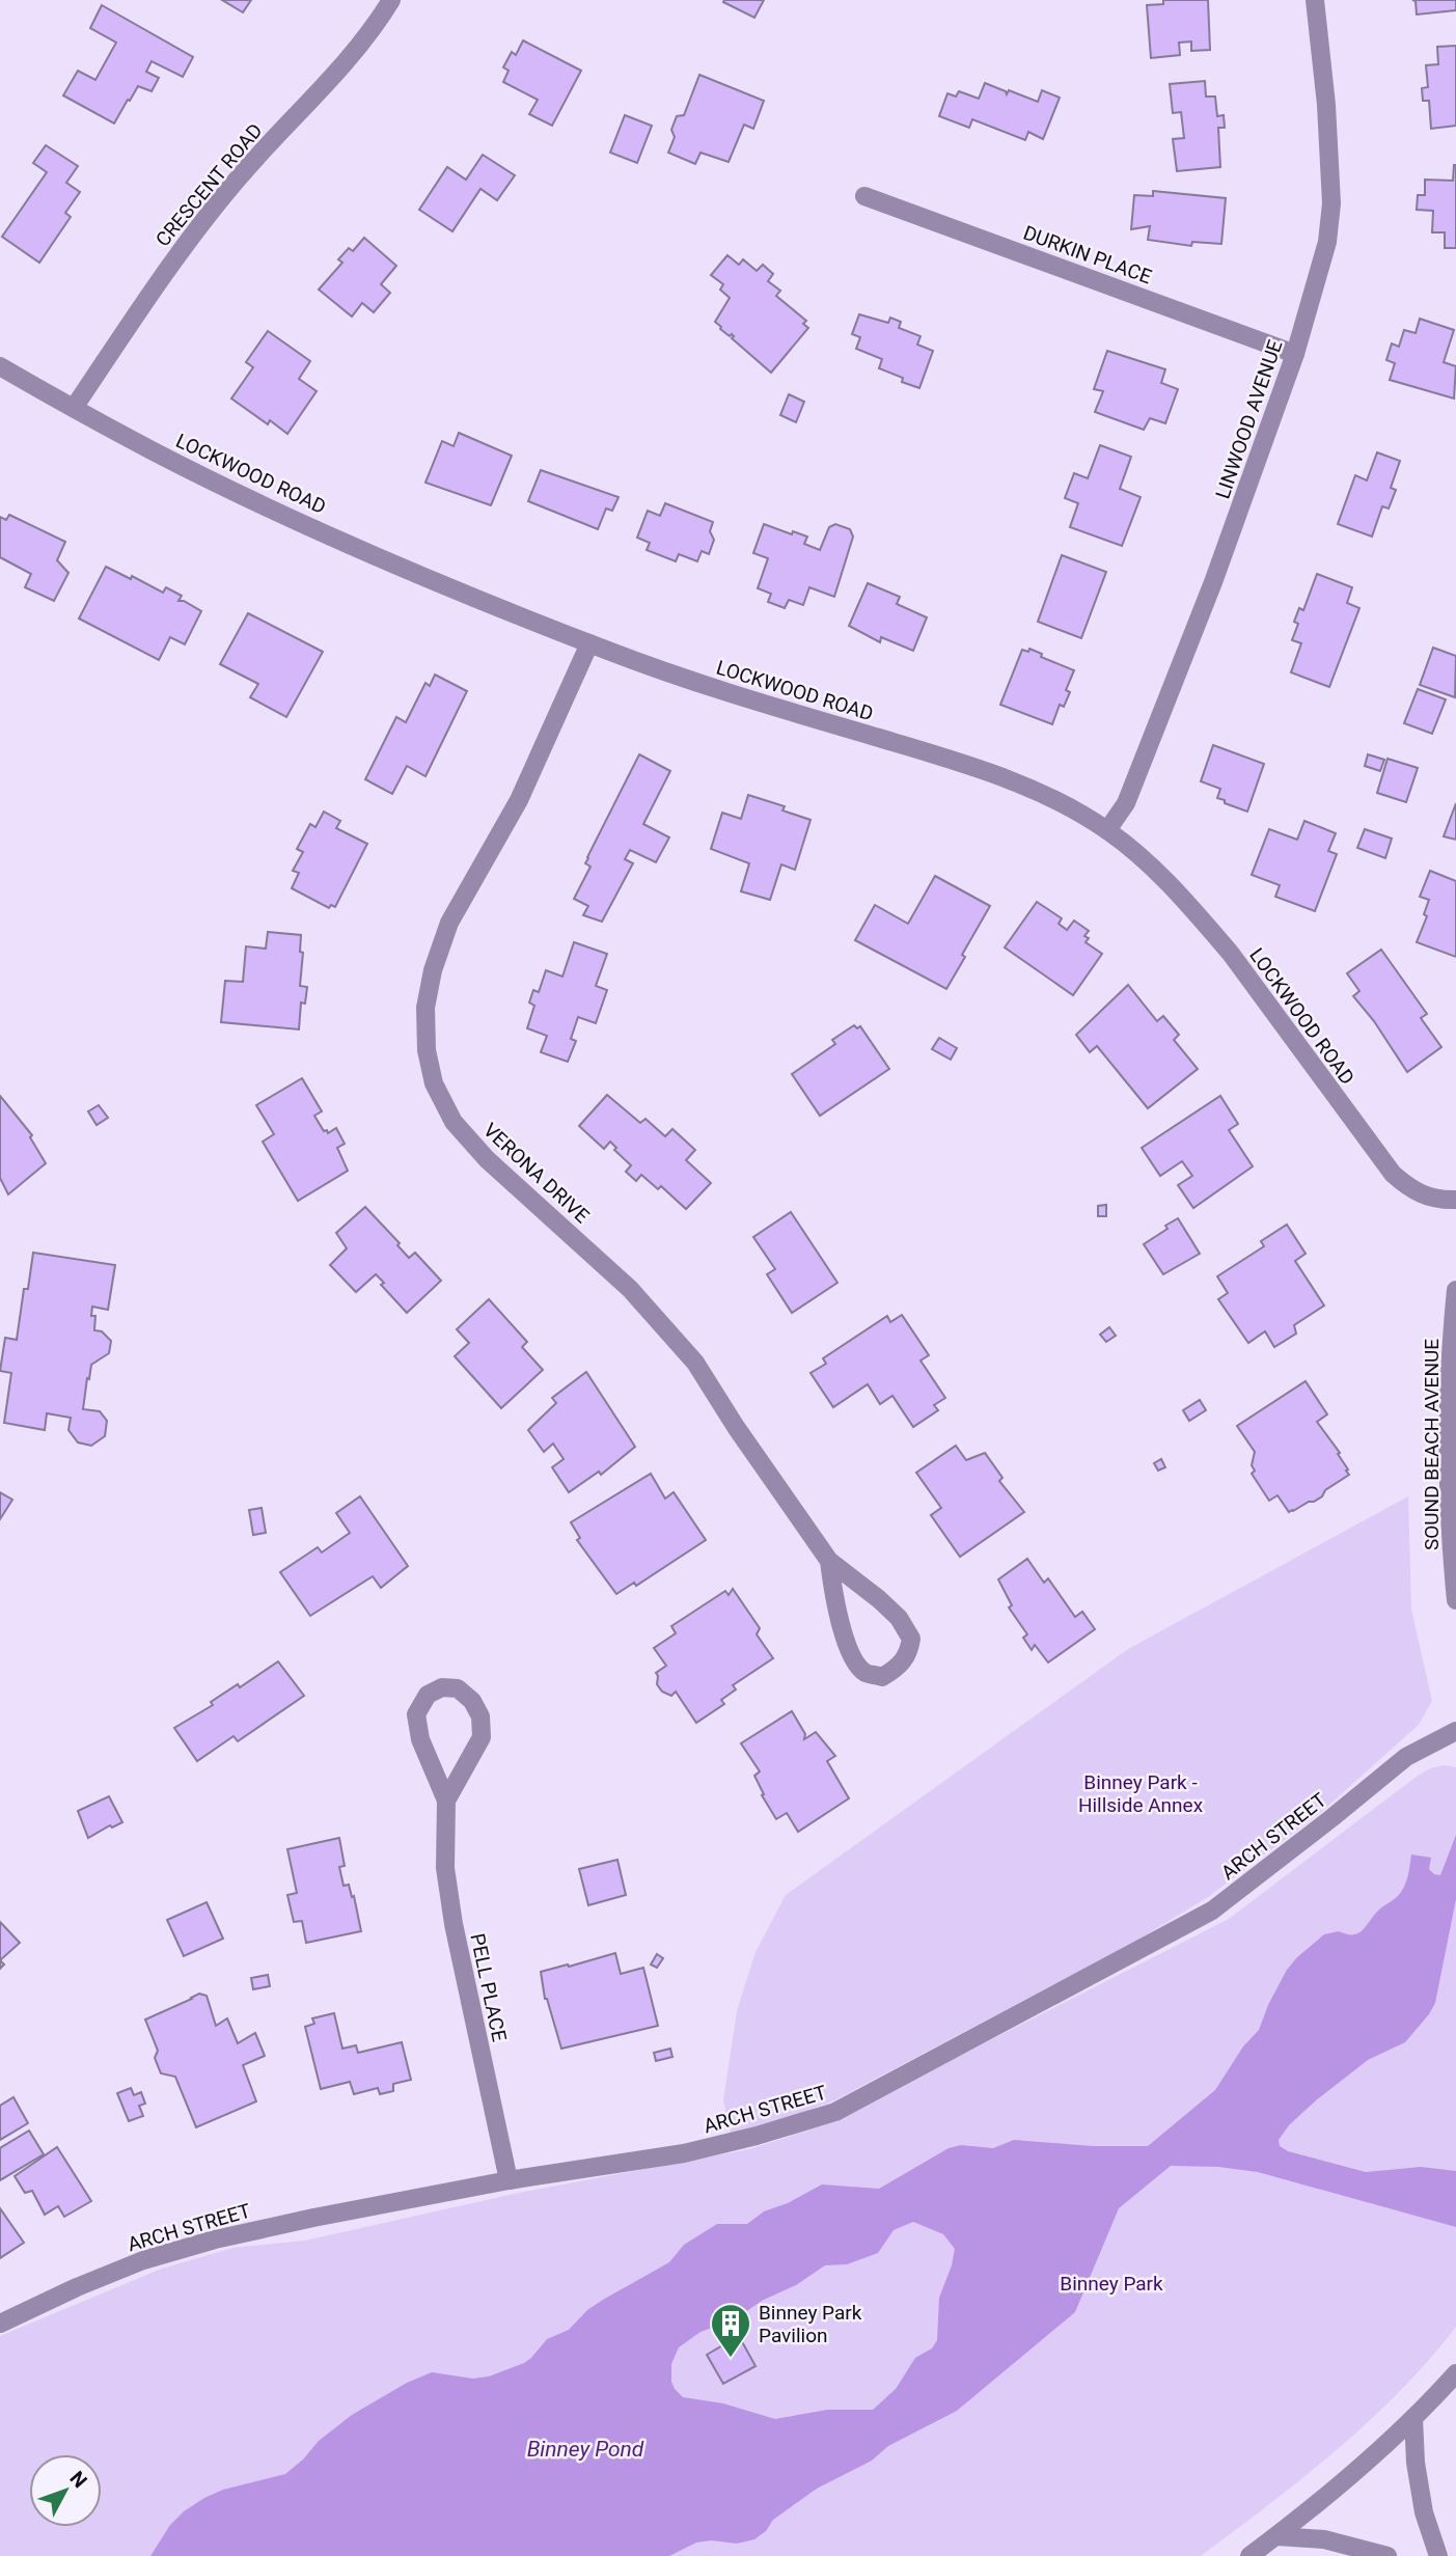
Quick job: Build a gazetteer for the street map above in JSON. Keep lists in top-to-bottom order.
{
  "streets": {
    "street": [
      "CRESCENT ROAD",
      "DURKIN PLACE",
      "LINWOOD AVENUE",
      "LOCKWOOD ROAD",
      "VERONA DRIVE",
      "SOUND BEACH AVENUE",
      "ARCH STREET",
      "PELL PLACE"
    ]
  },
  "crossings": [
    ["CRESCENT ROAD", "LOCKWOOD ROAD"],
    ["DURKIN PLACE", "LINWOOD AVENUE"],
    ["LINWOOD AVENUE", "LOCKWOOD ROAD"],
    ["LOCKWOOD ROAD", "VERONA DRIVE"],
    ["ARCH STREET", "PELL PLACE"]
  ],
  "water": ["Binney Pond"],
  "parks": ["Binney Park - Hillside Annex", "Binney Park"],
  "places": {
    "building": ["Binney Park Pavilion"]
  },
  "north": "top right"
}
